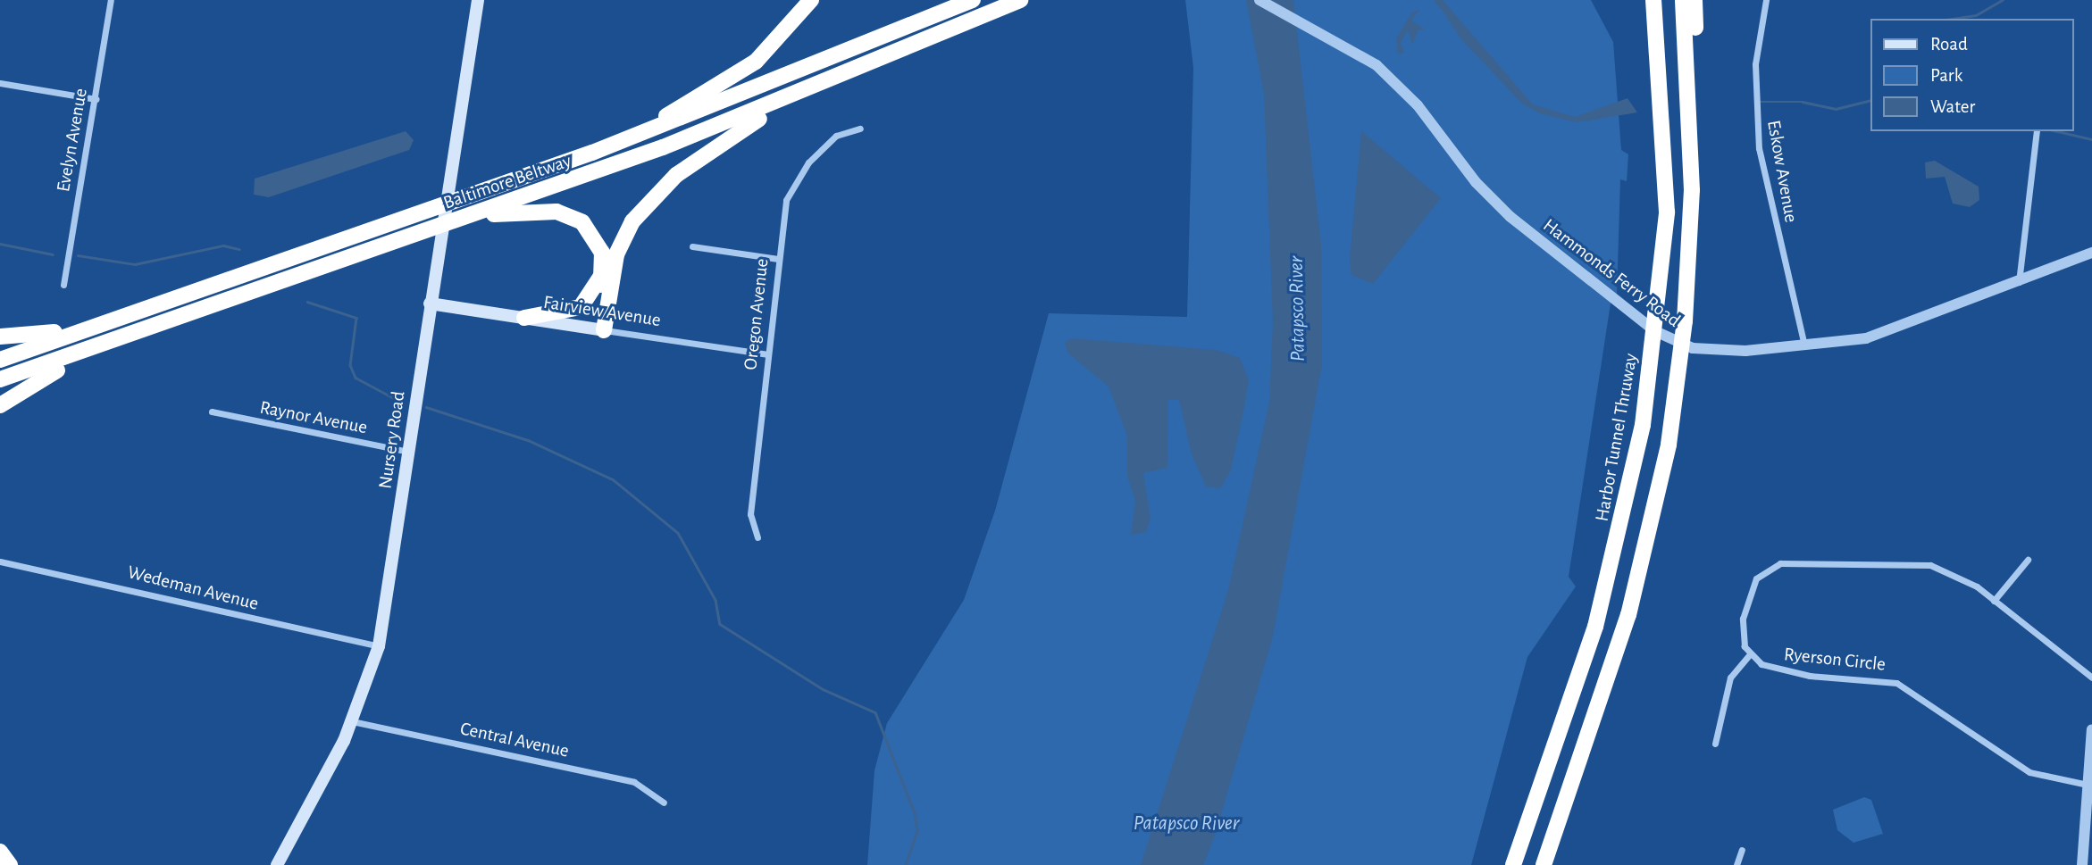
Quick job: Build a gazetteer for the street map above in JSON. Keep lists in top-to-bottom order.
{
  "streets": {
    "highway": ["Baltimore Beltway", "Harbor Tunnel Thruway"],
    "main road": ["Fairview Avenue", "Nursery Road"],
    "street": [
      "Evelyn Avenue",
      "Eskow Avenue",
      "Hammonds Ferry Road",
      "Oregon Avenue",
      "Raynor Avenue",
      "Wedeman Avenue",
      "Ryerson Circle",
      "Central Avenue"
    ]
  },
  "crossings": [
    ["Eskow Avenue", "Hammonds Ferry Road"],
    ["Fairview Avenue", "Oregon Avenue"],
    ["Fairview Avenue", "Nursery Road"],
    ["Raynor Avenue", "Nursery Road"],
    ["Nursery Road", "Wedeman Avenue"],
    ["Nursery Road", "Central Avenue"]
  ],
  "water": ["Patapsco River"],
  "legend": ["Road", "Park", "Water"]
}
